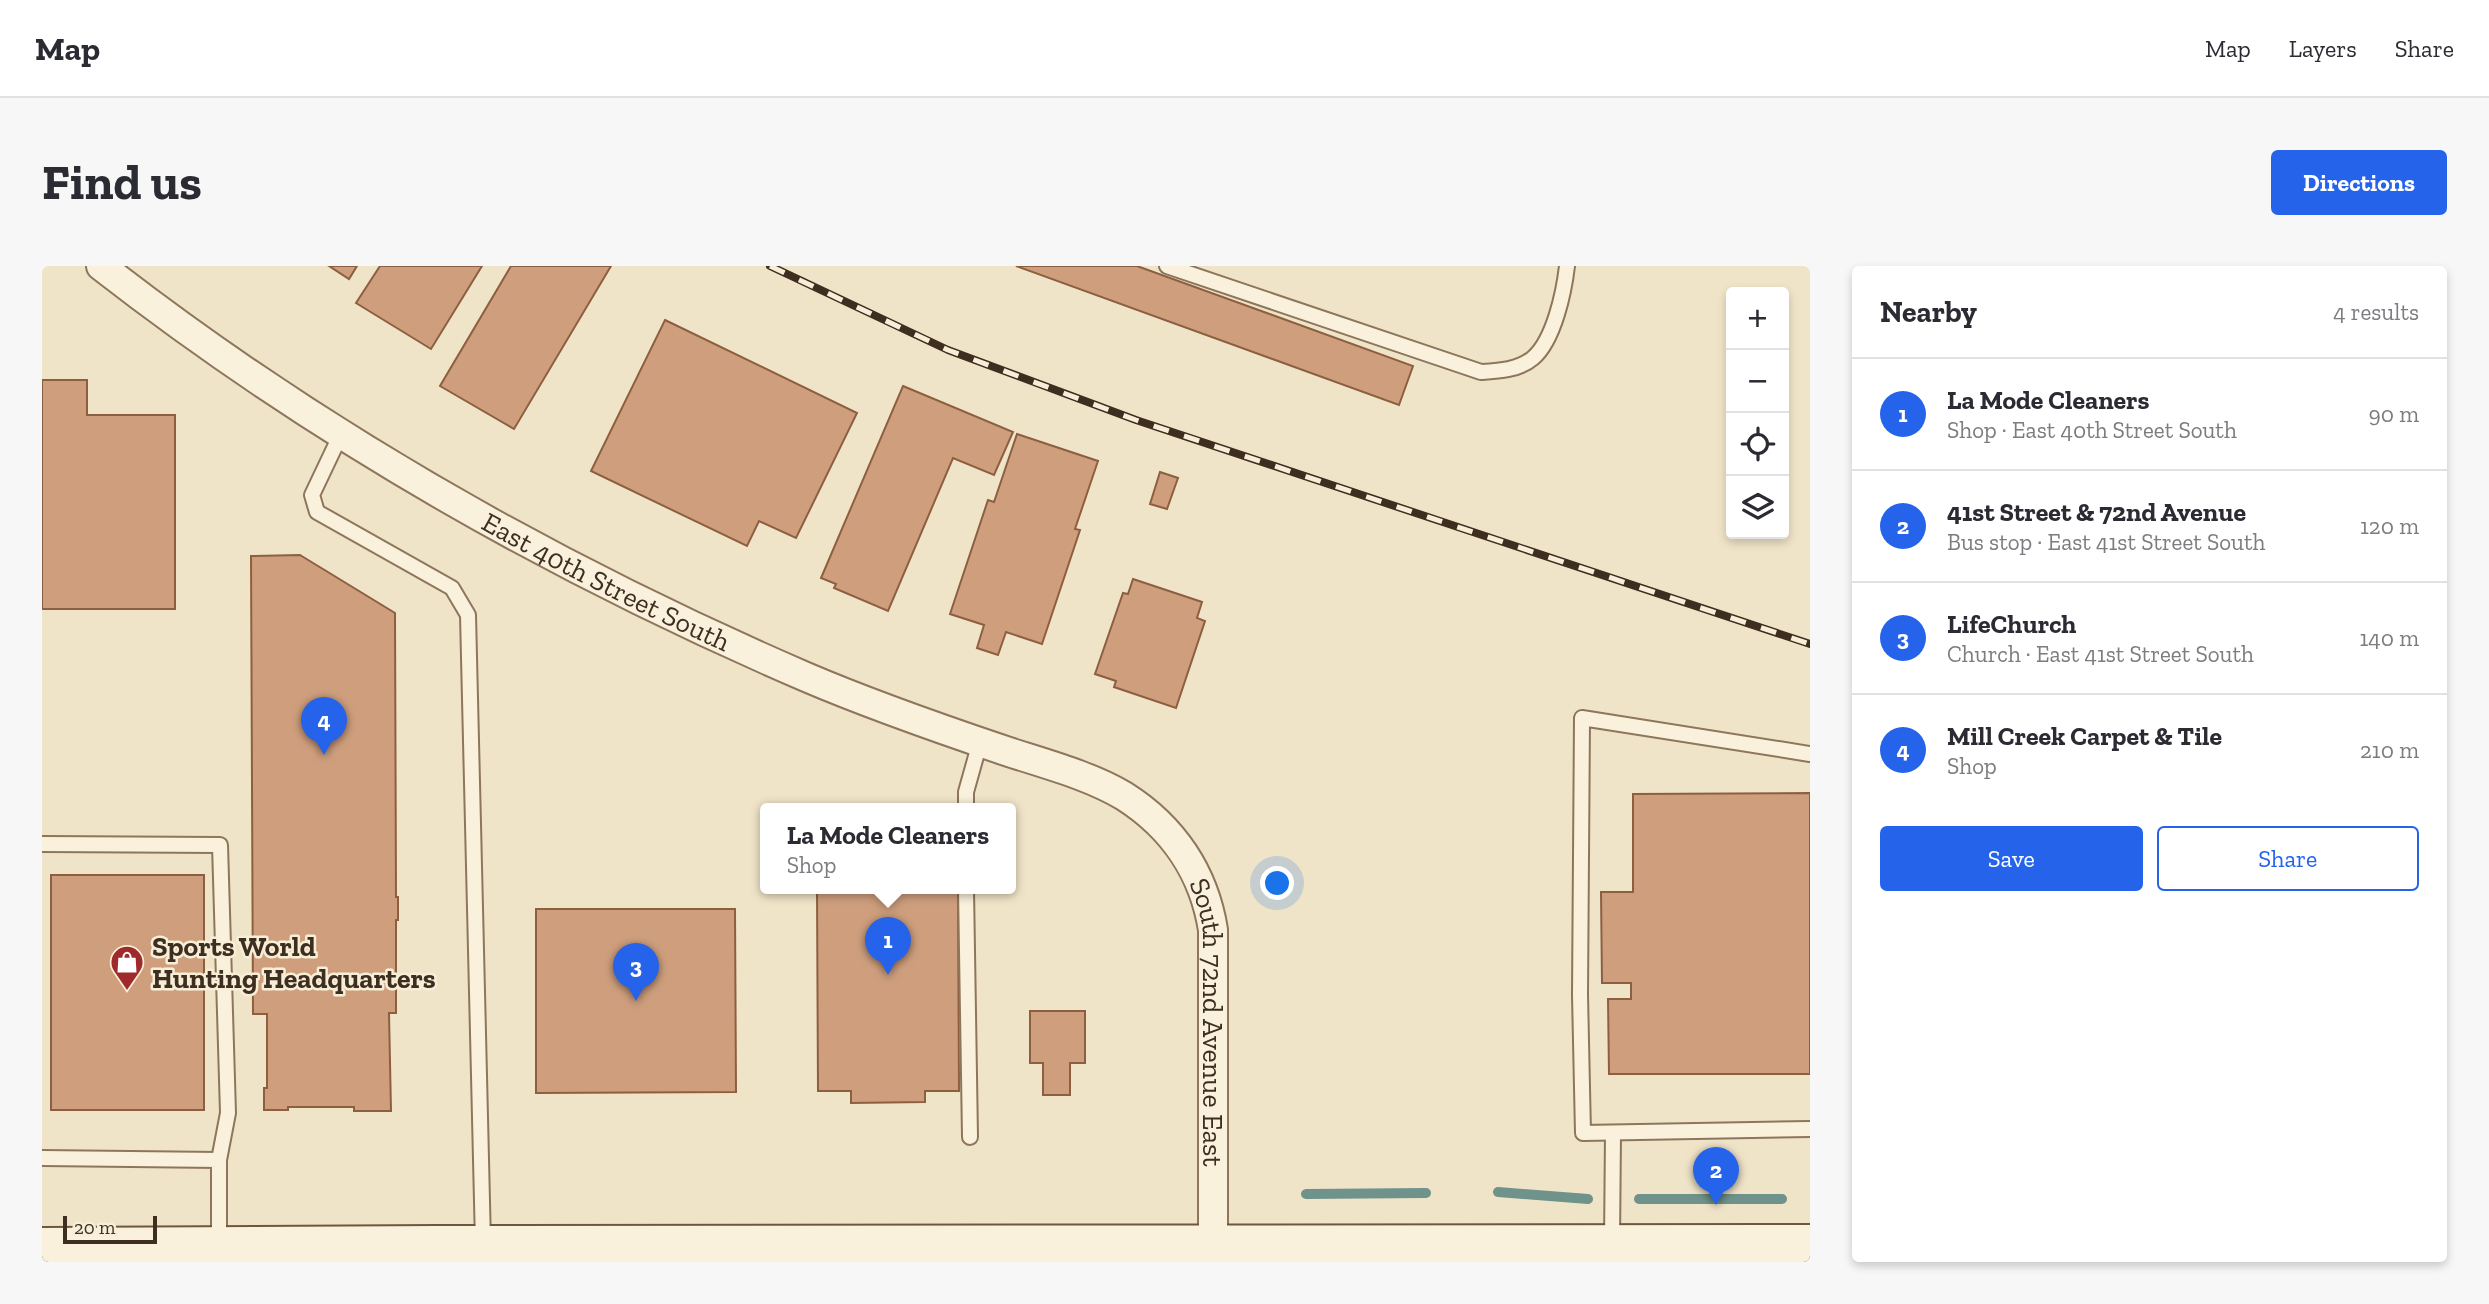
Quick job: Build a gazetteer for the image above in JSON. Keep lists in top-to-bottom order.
{
  "streets": {
    "street": ["East 40th Street South", "South 72nd Avenue East"]
  },
  "crossings": [
    ["East 40th Street South", "South 72nd Avenue East"]
  ],
  "places": {
    "shop": ["Sports World Hunting Headquarters"]
  },
  "scale_bar": "20 m",
  "page": {
    "header": "Map",
    "nav": ["Map", "Layers", "Share"],
    "buttons": [
      "Directions",
      ["Save", "Share"]
    ],
    "title": "Find us",
    "heading": ["Nearby", "4 results"],
    "map_buttons": ["+", "−"],
    "list": [
      {
        "mark": "1",
        "name": "La Mode Cleaners",
        "note": "Shop · East 40th Street South",
        "value": "90 m"
      },
      {
        "mark": "2",
        "name": "41st Street & 72nd Avenue",
        "note": "Bus stop · East 41st Street South",
        "value": "120 m"
      },
      {
        "mark": "3",
        "name": "LifeChurch",
        "note": "Church · East 41st Street South",
        "value": "140 m"
      },
      {
        "mark": "4",
        "name": "Mill Creek Carpet & Tile",
        "note": "Shop",
        "value": "210 m"
      }
    ],
    "pins": [
      "4",
      "1",
      "3",
      "2"
    ],
    "popup": ["La Mode Cleaners", "Shop"],
    "scale": "20 m"
  }
}
